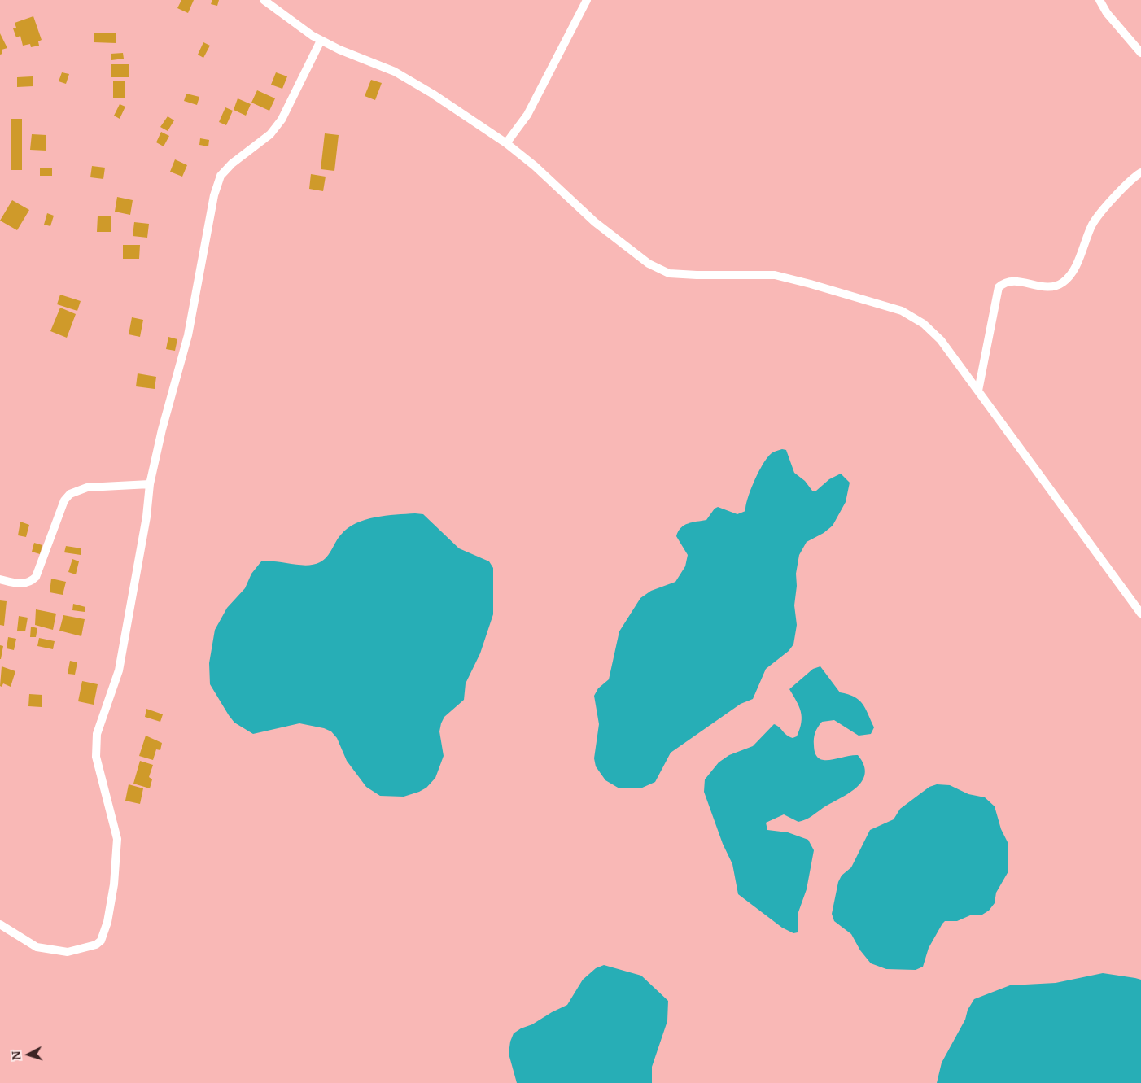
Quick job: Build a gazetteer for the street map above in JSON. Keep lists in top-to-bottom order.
{
  "north": "left"
}
